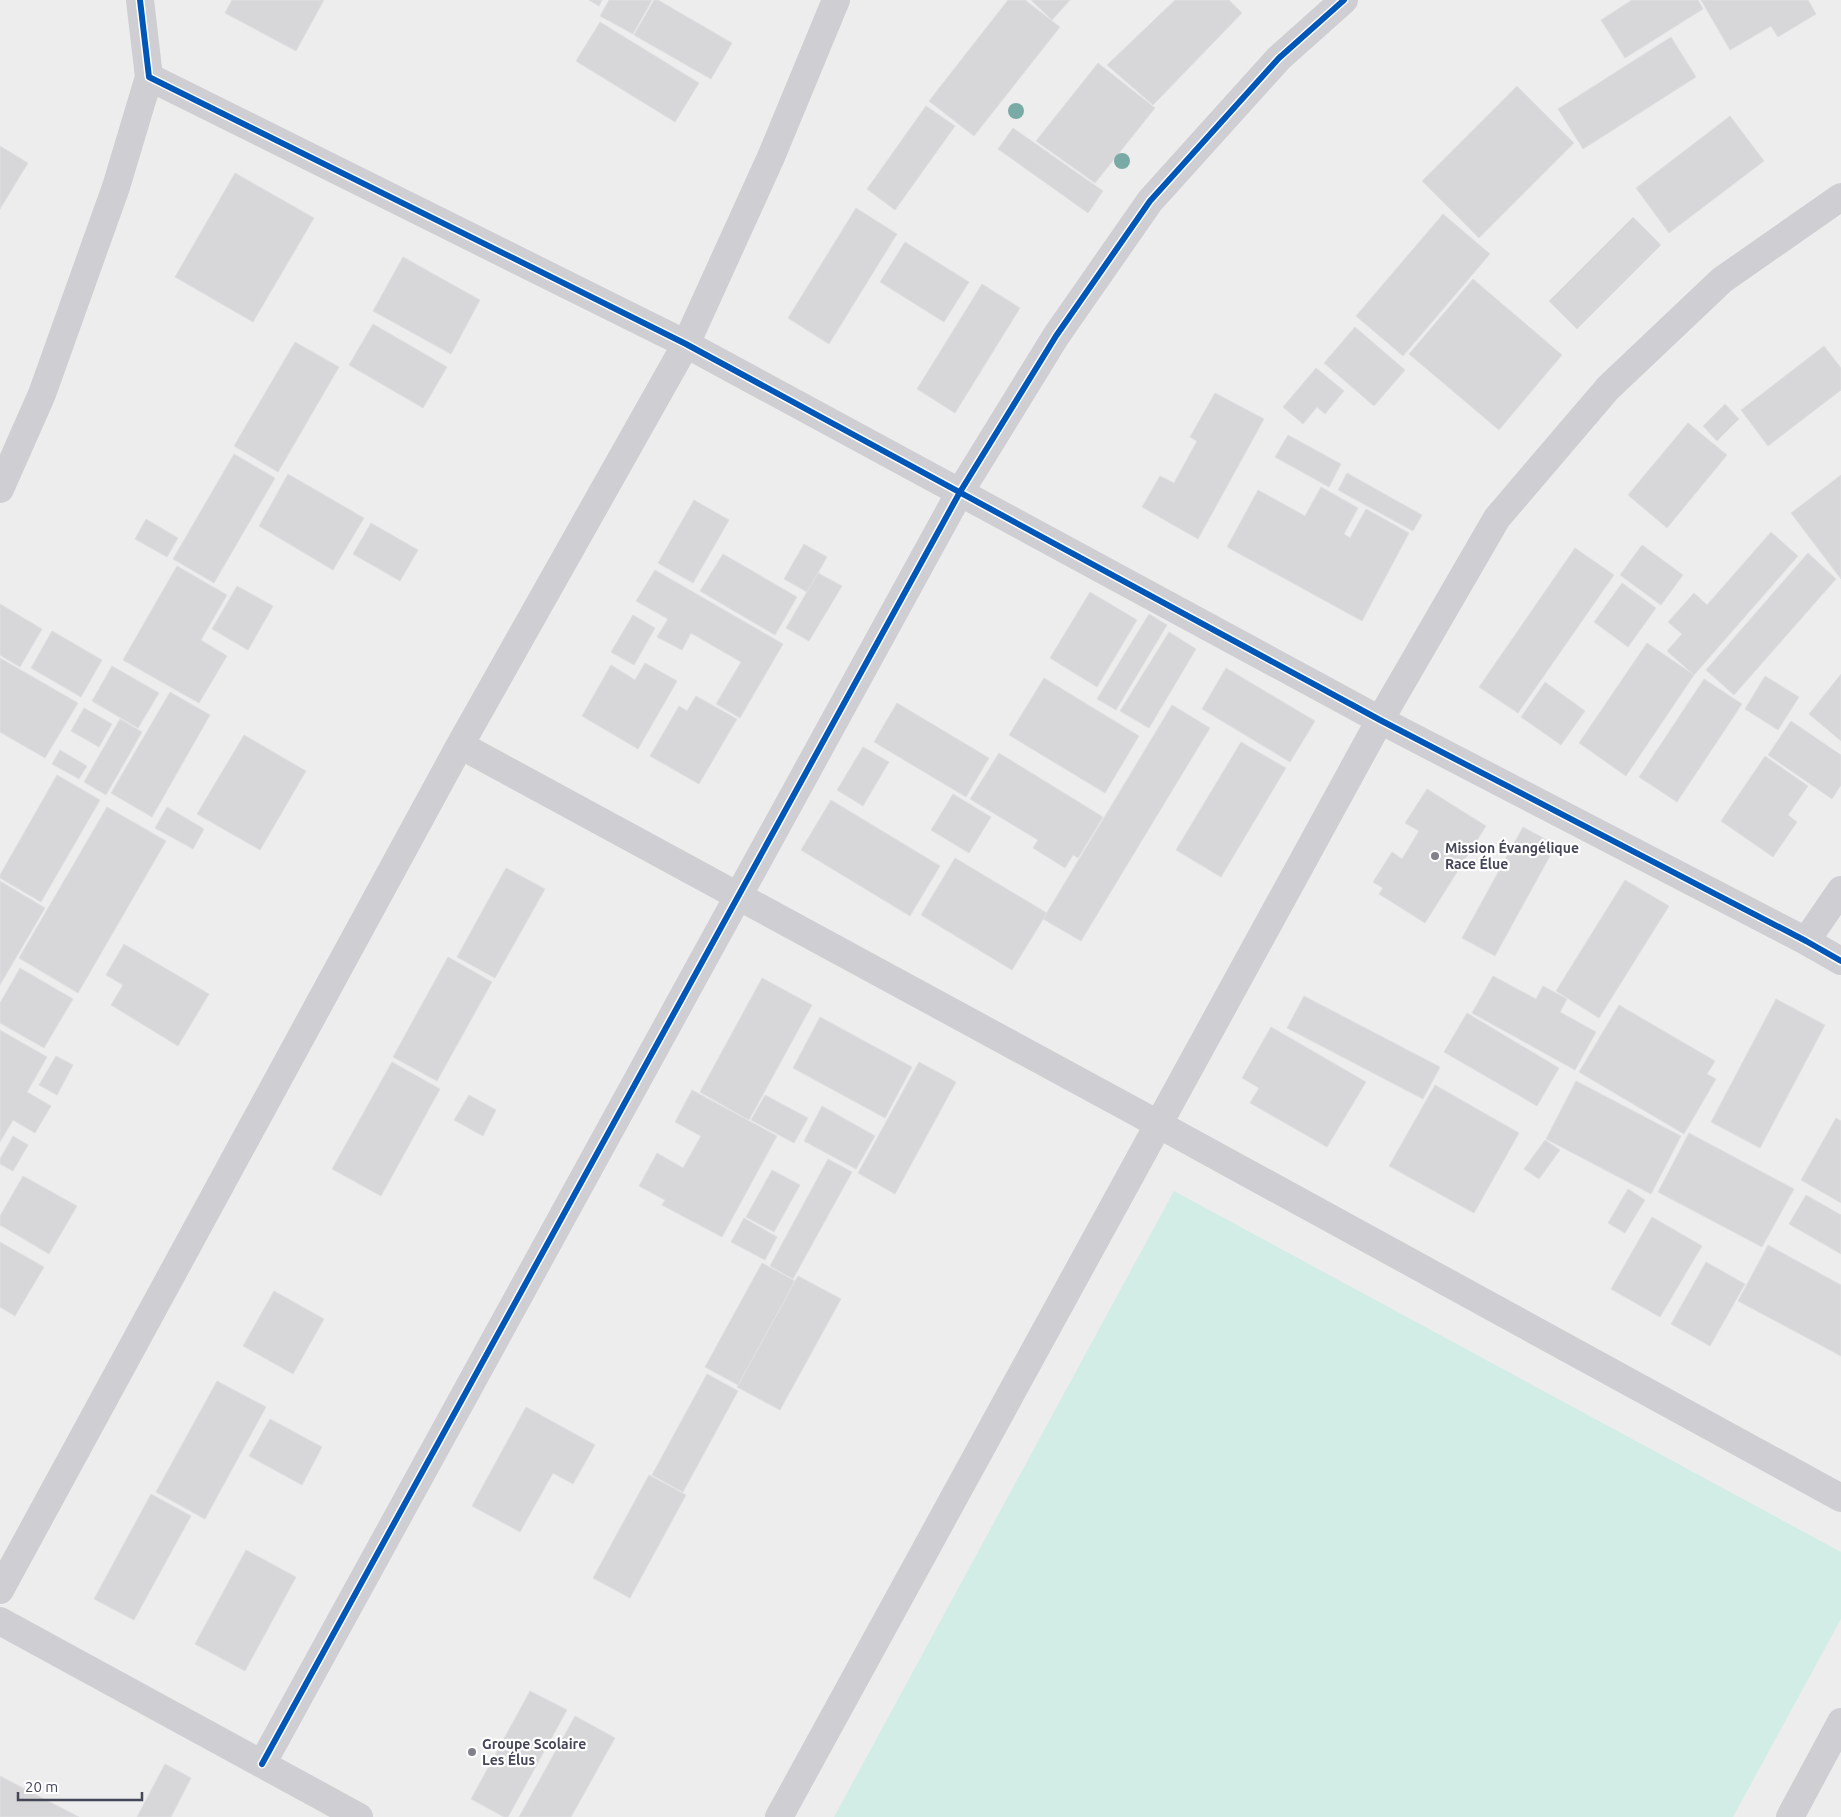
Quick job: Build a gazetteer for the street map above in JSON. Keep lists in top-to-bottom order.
{
  "places": ["Mission Évangélique Race Élue", "Groupe Scolaire Les Élus"],
  "scale_bar": "20 m"
}
